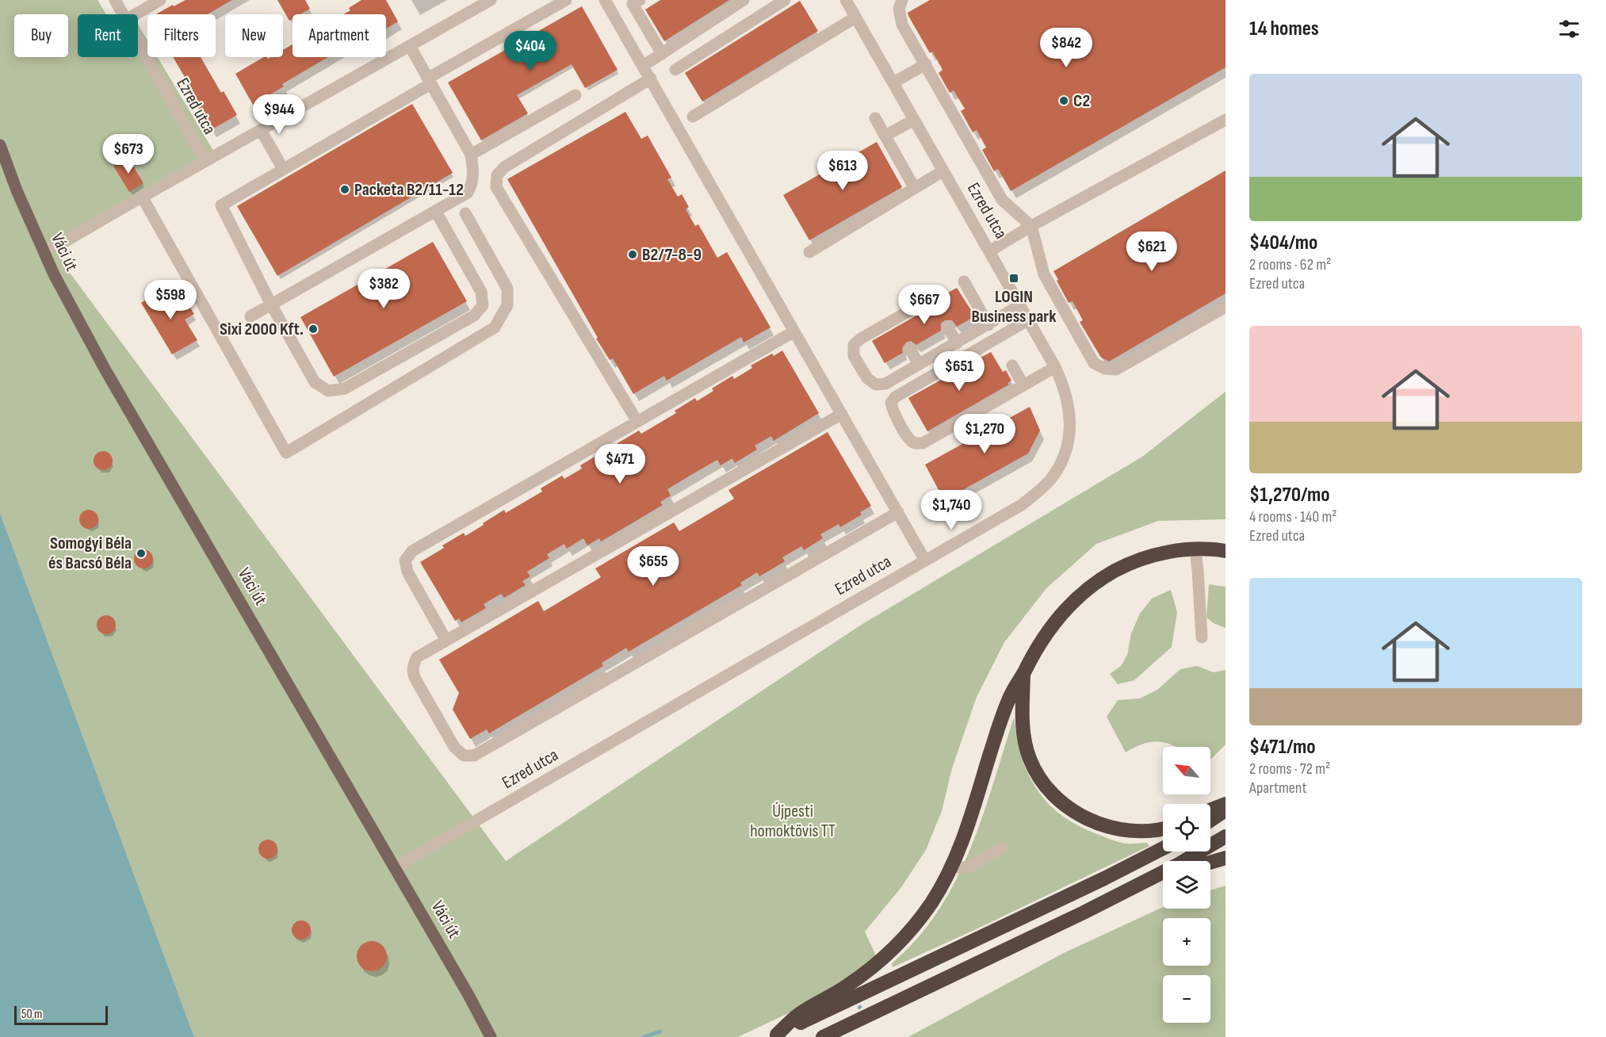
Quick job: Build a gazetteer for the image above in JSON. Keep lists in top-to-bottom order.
{
  "streets": {
    "main road": ["Váci út"],
    "street": ["Ezred utca"]
  },
  "crossings": [
    ["Ezred utca", "Váci út"]
  ],
  "parks": ["Újpesti homoktövis TT"],
  "places": {
    "other": [
      "C2",
      "Packeta B2/11-12",
      "B2/7-8-9",
      "Sixi 2000 Kft.",
      "Somogyi Béla és Bacsó Béla"
    ],
    "transit": ["LOGIN Business park"]
  },
  "scale_bar": "50 m",
  "north": "top left",
  "page": {
    "heading": "14 homes",
    "chip": [
      "Buy",
      "Rent",
      "Filters",
      "New",
      "Apartment"
    ],
    "price": [
      "$842",
      "$404",
      "$944",
      "$673",
      "$613",
      "$621",
      "$382",
      "$598",
      "$667",
      "$651",
      "$1,270",
      "$471",
      "$1,740",
      "$655"
    ],
    "list": [
      {
        "name": "$404/mo",
        "note": "2 rooms · 62 m² · Ezred utca"
      },
      {
        "name": "$1,270/mo",
        "note": "4 rooms · 140 m² · Ezred utca"
      },
      {
        "name": "$471/mo",
        "note": "2 rooms · 72 m² · Apartment"
      }
    ],
    "map_buttons": ["+", "−"],
    "scale": "50 m"
  }
}
